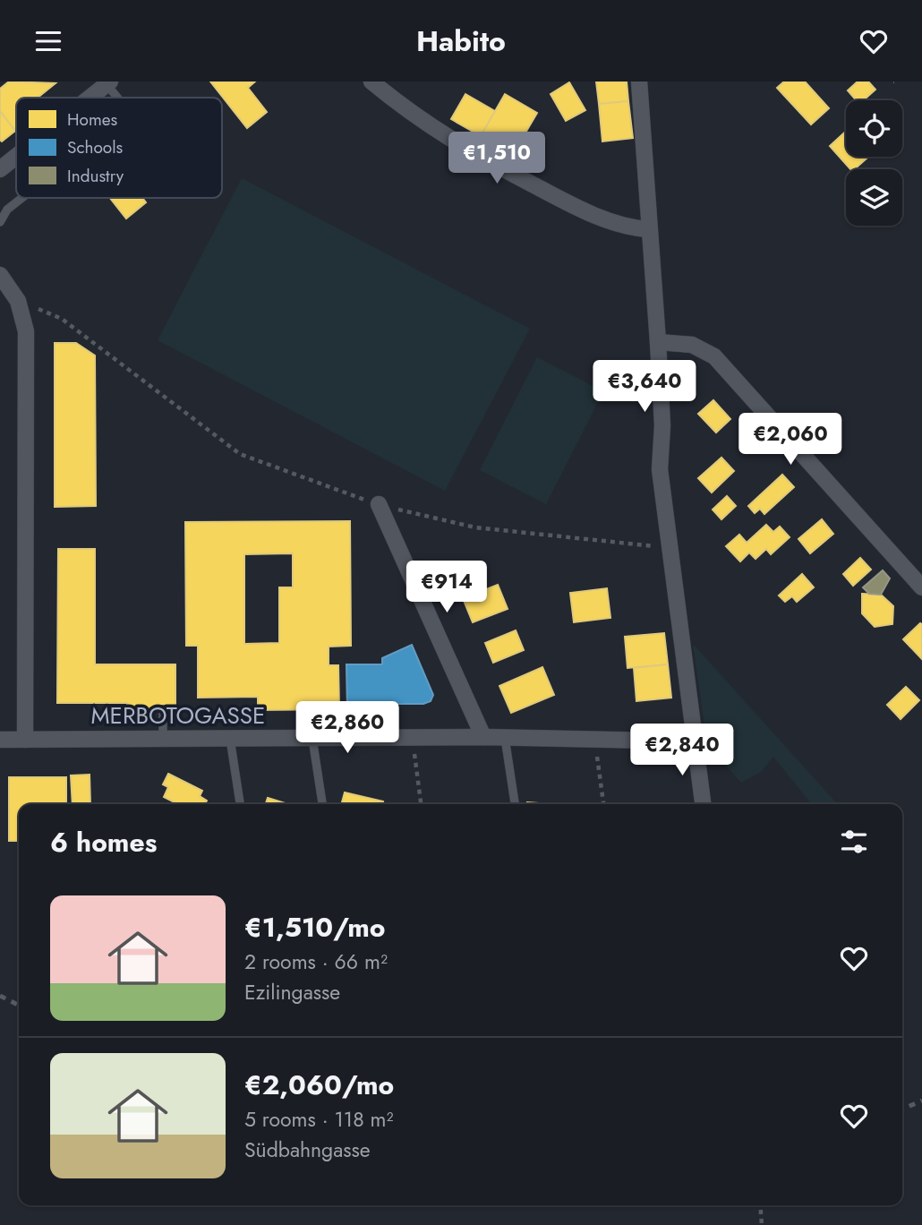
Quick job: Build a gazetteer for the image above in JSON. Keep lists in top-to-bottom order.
{
  "streets": {
    "street": ["MERBOTOGASSE"]
  },
  "legend": ["Homes", "Schools", "Industry"],
  "page": {
    "header": "Habito",
    "price": [
      "€1,510",
      "€3,640",
      "€2,060",
      "€914",
      "€2,860",
      "€2,840"
    ],
    "heading": "6 homes",
    "list": [
      {
        "name": "€1,510/mo",
        "note": "2 rooms · 66 m² · Ezilingasse"
      },
      {
        "name": "€2,060/mo",
        "note": "5 rooms · 118 m² · Südbahngasse"
      }
    ]
  }
}
